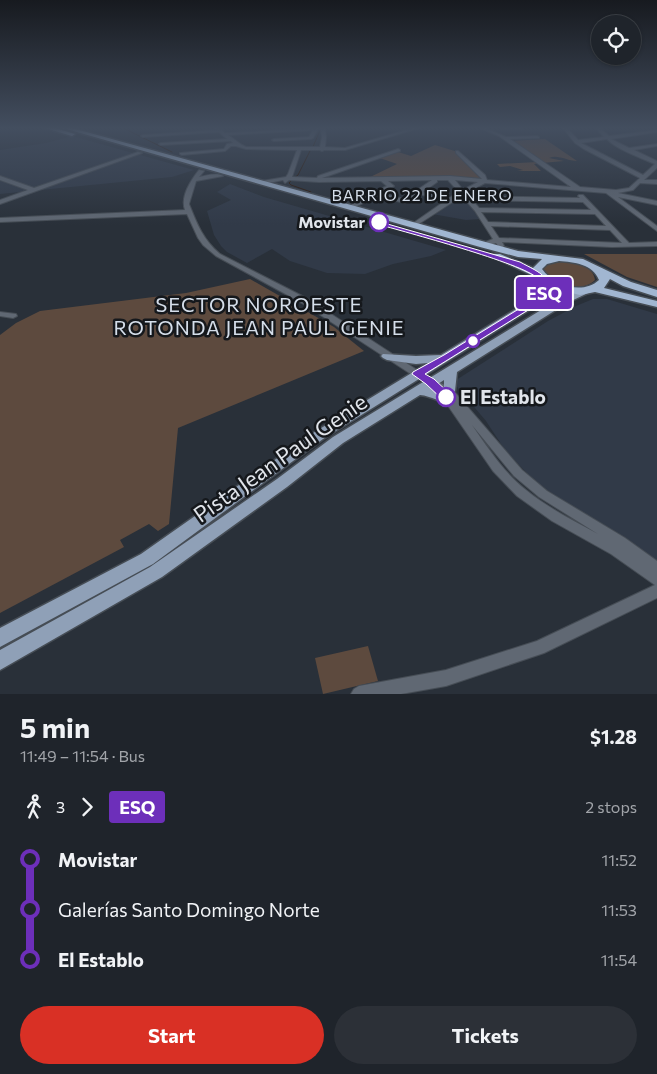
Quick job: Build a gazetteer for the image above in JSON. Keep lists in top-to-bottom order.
{
  "streets": {
    "main road": ["Pista Jean Paul Genie"]
  },
  "districts": ["BARRIO 22 DE ENERO", "SECTOR NOROESTE ROTONDA JEAN PAUL GENIE"],
  "places": ["Movistar", "El Establo"],
  "lines": ["bus line ESQ"],
  "page": {
    "on_map": "ESQ",
    "heading": ["5 min", "11:49 – 11:54 · Bus", "$1.28"],
    "legs": ["3", "ESQ", "2 stops"],
    "list": [
      {
        "name": "Movistar",
        "value": "11:52"
      },
      {
        "name": "Galerías Santo Domingo Norte",
        "value": "11:53"
      },
      {
        "name": "El Establo",
        "value": "11:54"
      }
    ],
    "buttons": ["Start", "Tickets"]
  }
}
